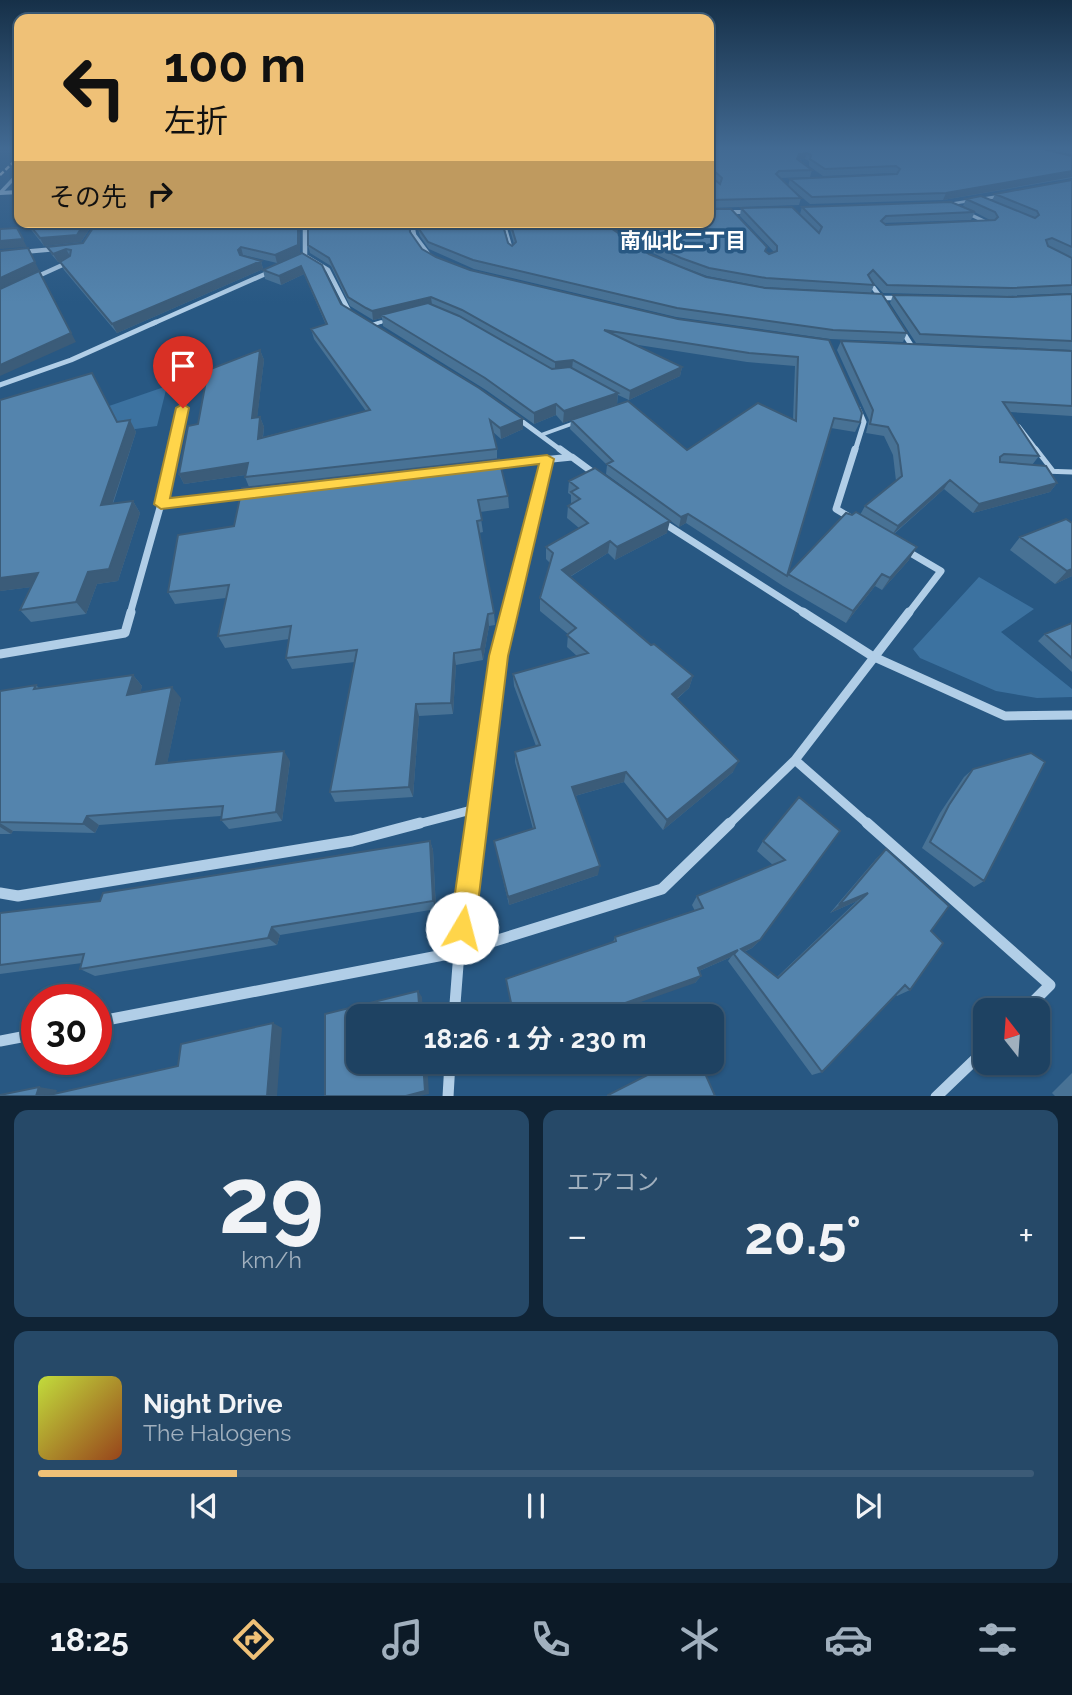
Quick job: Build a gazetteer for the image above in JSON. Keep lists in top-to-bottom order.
{
  "districts": ["南仙北二丁目"],
  "north": "top",
  "page": {
    "turn": ["100 m", "左折"],
    "then": "その先",
    "limit": "30",
    "trip": "18:26 · 1 分 · 230 m",
    "tile": [
      ["29", "km/h"],
      "エアコン"
    ],
    "heat": ["−", "20.5°", "+"],
    "song": ["Night Drive", "The Halogens"],
    "tabs": "18:25"
  }
}
